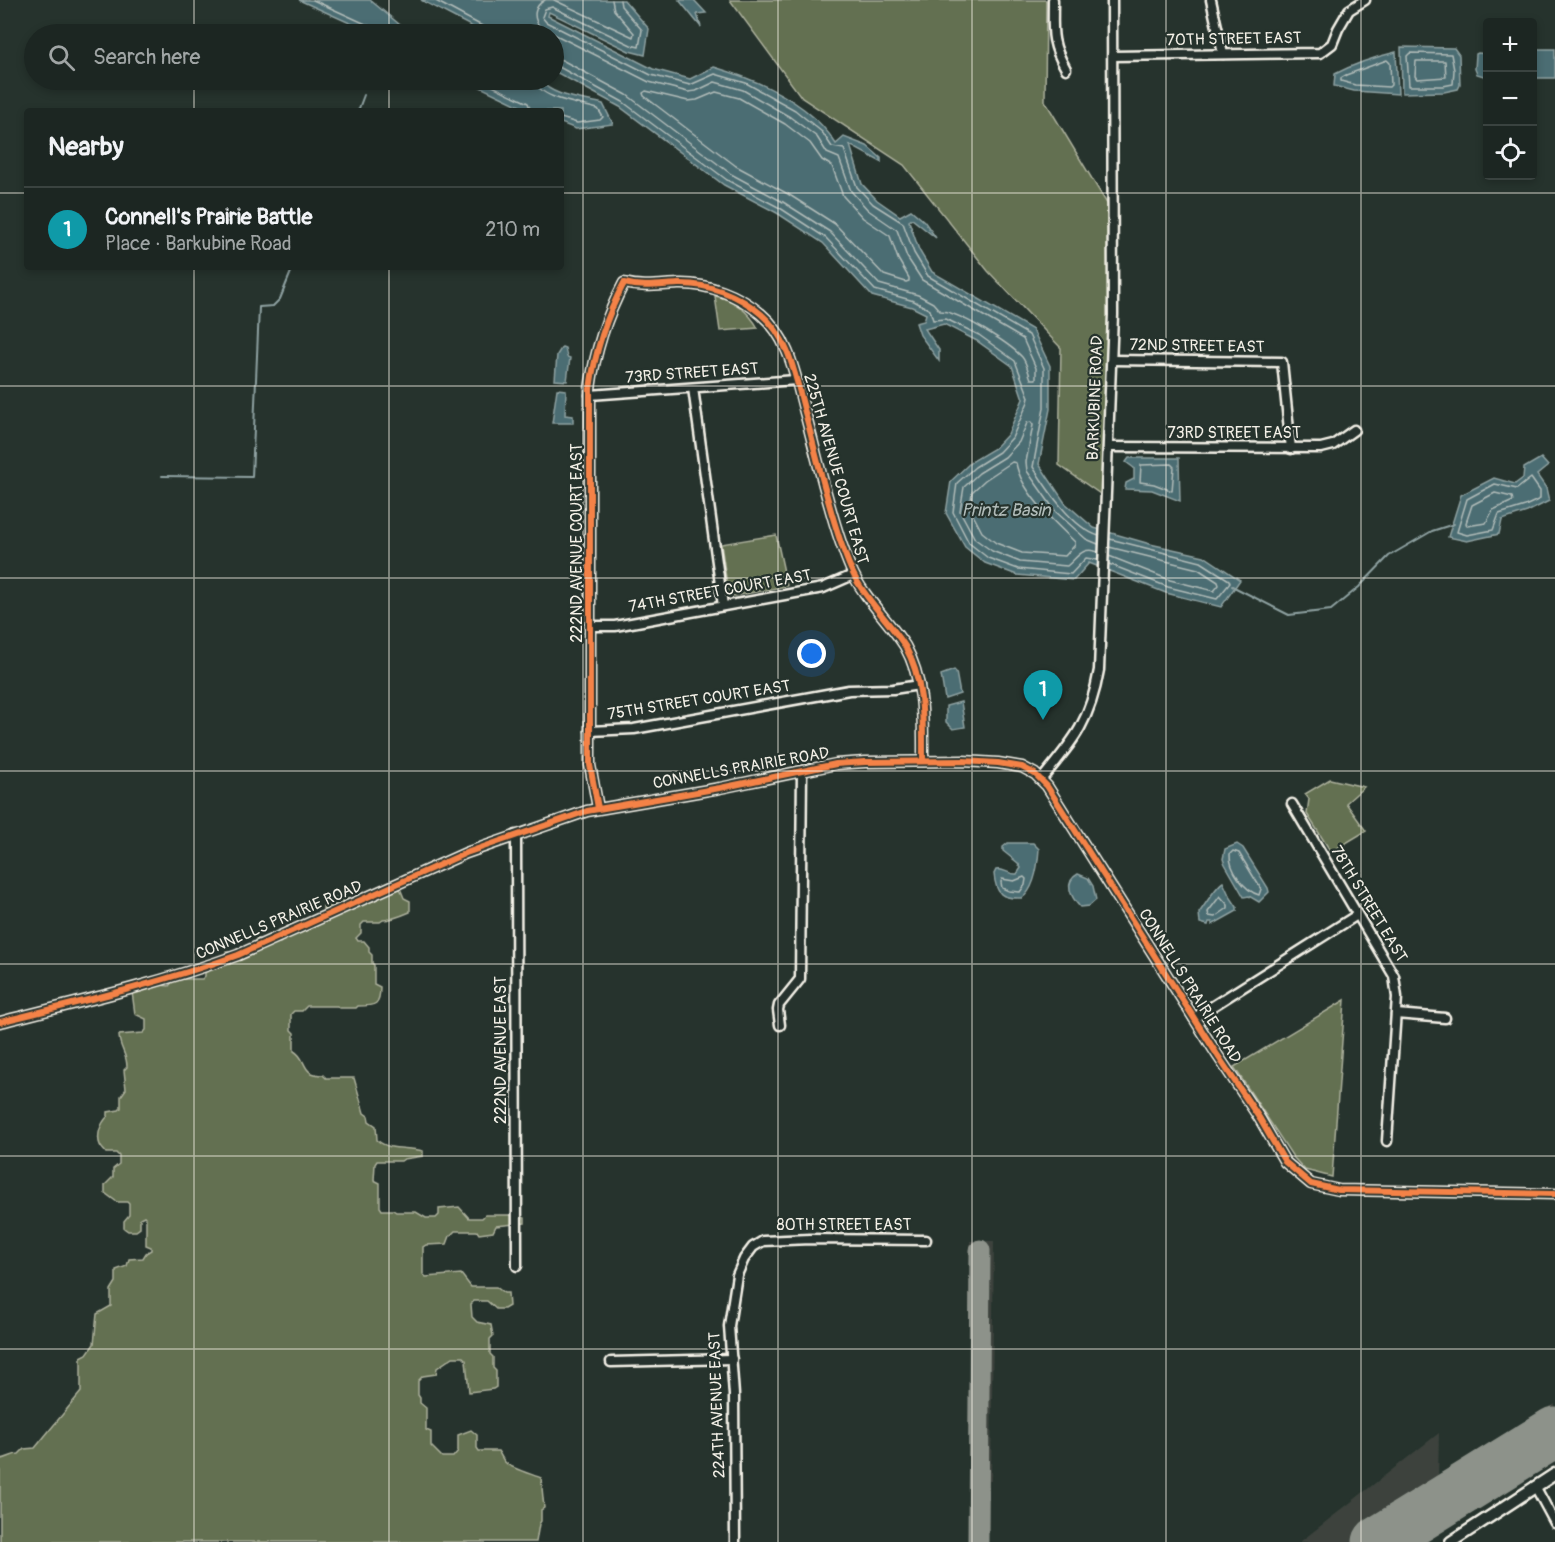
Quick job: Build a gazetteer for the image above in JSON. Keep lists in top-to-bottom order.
{
  "streets": {
    "street": [
      "70TH STREET EAST",
      "72ND STREET EAST",
      "73RD STREET EAST",
      "BARKUBINE ROAD",
      "225TH AVENUE COURT EAST",
      "222ND AVENUE COURT EAST",
      "74TH STREET COURT EAST",
      "75TH STREET COURT EAST",
      "CONNELLS PRAIRIE ROAD",
      "78TH STREET EAST",
      "222ND AVENUE EAST",
      "80TH STREET EAST",
      "224TH AVENUE EAST"
    ]
  },
  "crossings": [
    ["70TH STREET EAST", "BARKUBINE ROAD"],
    ["72ND STREET EAST", "73RD STREET EAST"],
    ["72ND STREET EAST", "BARKUBINE ROAD"],
    ["73RD STREET EAST", "BARKUBINE ROAD"],
    ["73RD STREET EAST", "225TH AVENUE COURT EAST"],
    ["73RD STREET EAST", "222ND AVENUE COURT EAST"],
    ["BARKUBINE ROAD", "CONNELLS PRAIRIE ROAD"],
    ["225TH AVENUE COURT EAST", "222ND AVENUE COURT EAST"],
    ["225TH AVENUE COURT EAST", "74TH STREET COURT EAST"],
    ["225TH AVENUE COURT EAST", "75TH STREET COURT EAST"],
    ["225TH AVENUE COURT EAST", "CONNELLS PRAIRIE ROAD"],
    ["222ND AVENUE COURT EAST", "74TH STREET COURT EAST"],
    ["222ND AVENUE COURT EAST", "75TH STREET COURT EAST"],
    ["222ND AVENUE COURT EAST", "CONNELLS PRAIRIE ROAD"],
    ["CONNELLS PRAIRIE ROAD", "222ND AVENUE EAST"],
    ["80TH STREET EAST", "224TH AVENUE EAST"]
  ],
  "water": ["Printz Basin"],
  "page": {
    "map_buttons": ["+", "−"],
    "search": "Search here",
    "heading": "Nearby",
    "list": [
      {
        "mark": "1",
        "name": "Connell's Prairie Battle",
        "note": "Place · Barkubine Road",
        "value": "210 m"
      }
    ],
    "pins": "1"
  }
}
